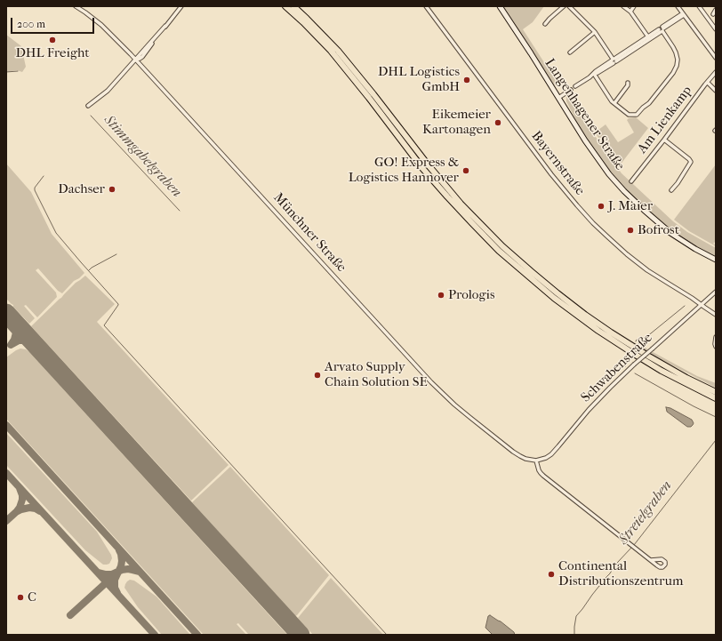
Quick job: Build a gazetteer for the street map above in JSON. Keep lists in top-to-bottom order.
{
  "streets": {
    "main road": ["Langenhagener Straße"],
    "street": [
      "Am Lienkamp",
      "Bayernstraße",
      "Münchner Straße",
      "Schwabenstraße"
    ]
  },
  "crossings": [
    ["Bayernstraße", "Schwabenstraße"],
    ["Münchner Straße", "Schwabenstraße"]
  ],
  "water": ["Stimmgabelgraben", "Streielgraben"],
  "places": [
    "DHL Freight",
    "DHL Logistics GmbH",
    "Eikemeier Kartonagen",
    "GO! Express & Logistics Hannover",
    "Dachser",
    "J. Maier",
    "Bofrost",
    "Prologis",
    "Arvato Supply Chain Solution SE",
    "Continental Distributionszentrum",
    "C"
  ],
  "scale_bar": "200 m"
}
